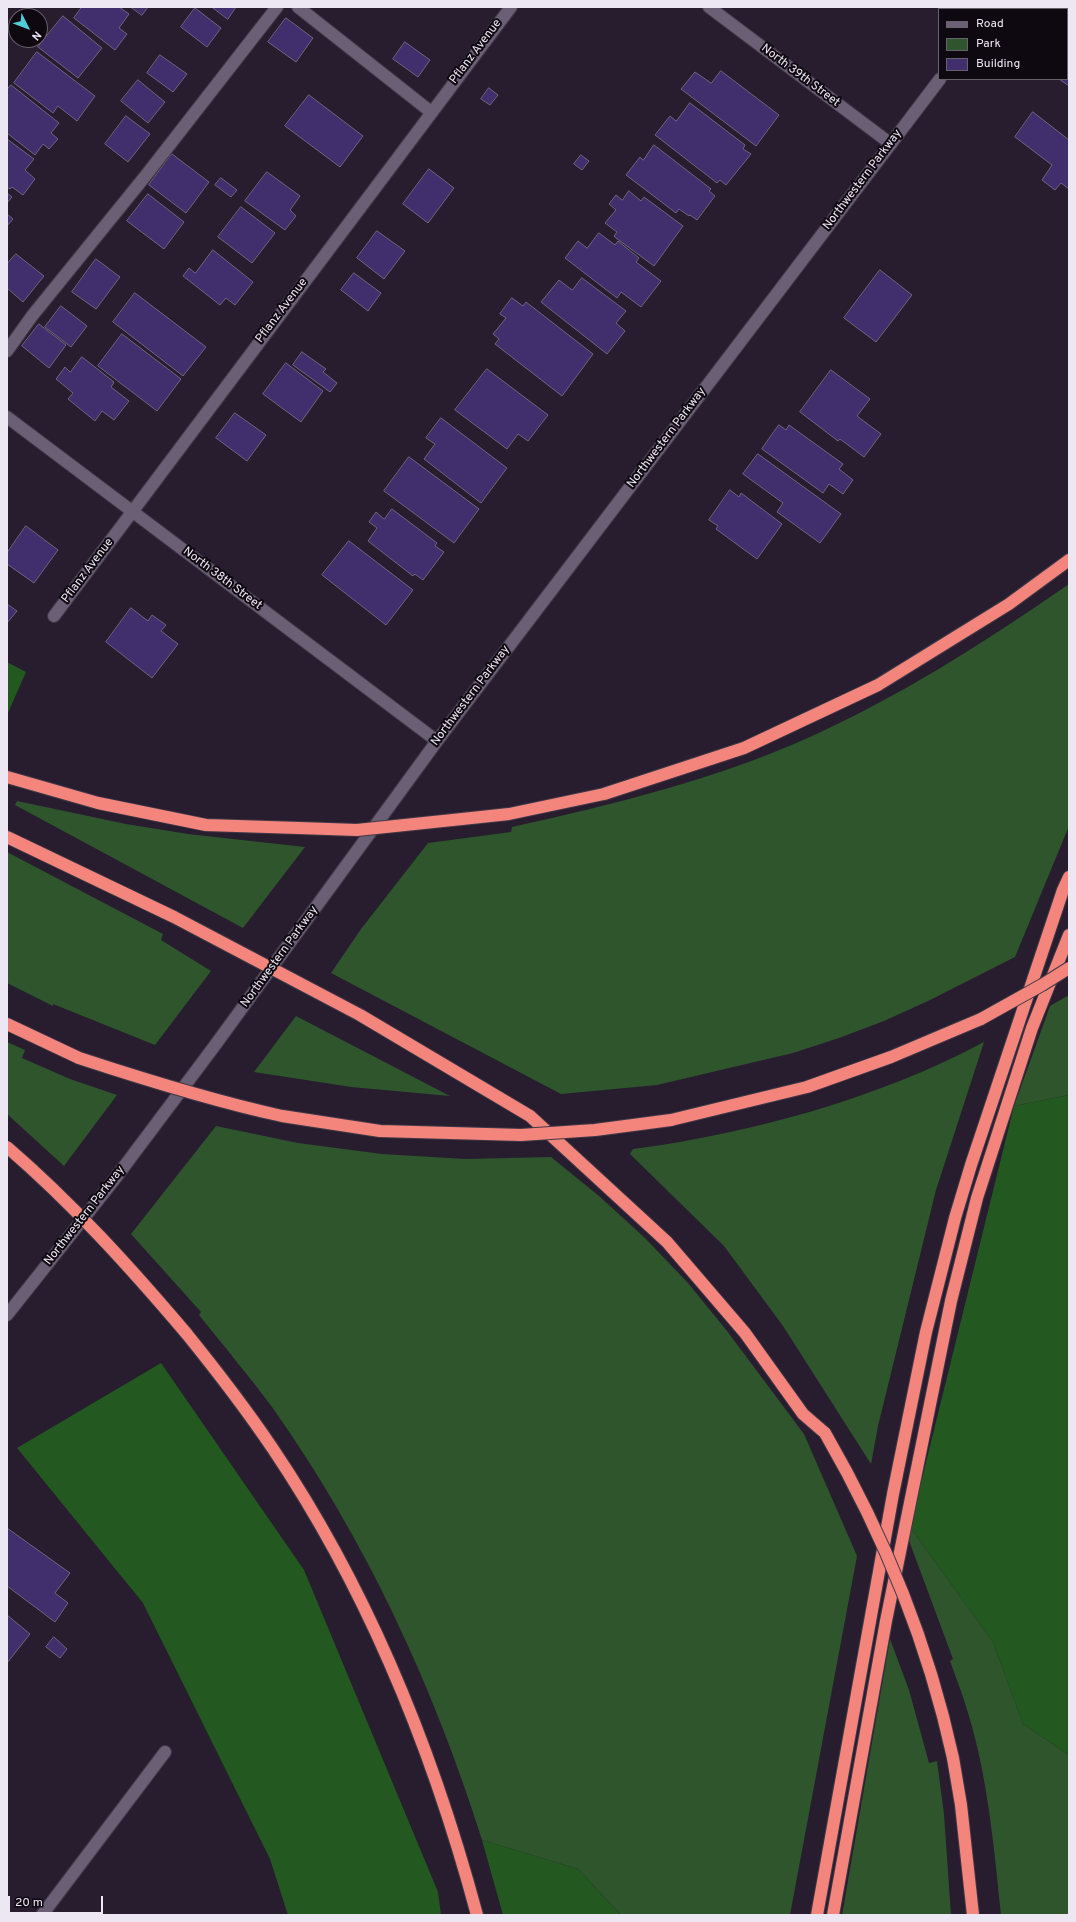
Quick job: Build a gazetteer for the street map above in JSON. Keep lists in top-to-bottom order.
{
  "streets": {
    "street": [
      "Pflanz Avenue",
      "North 39th Street",
      "Northwestern Parkway",
      "North 38th Street"
    ]
  },
  "crossings": [
    ["Pflanz Avenue", "North 38th Street"],
    ["North 39th Street", "Northwestern Parkway"],
    ["Northwestern Parkway", "North 38th Street"]
  ],
  "legend": ["Road", "Park", "Building"],
  "scale_bar": "20 m",
  "north": "bottom right"
}
